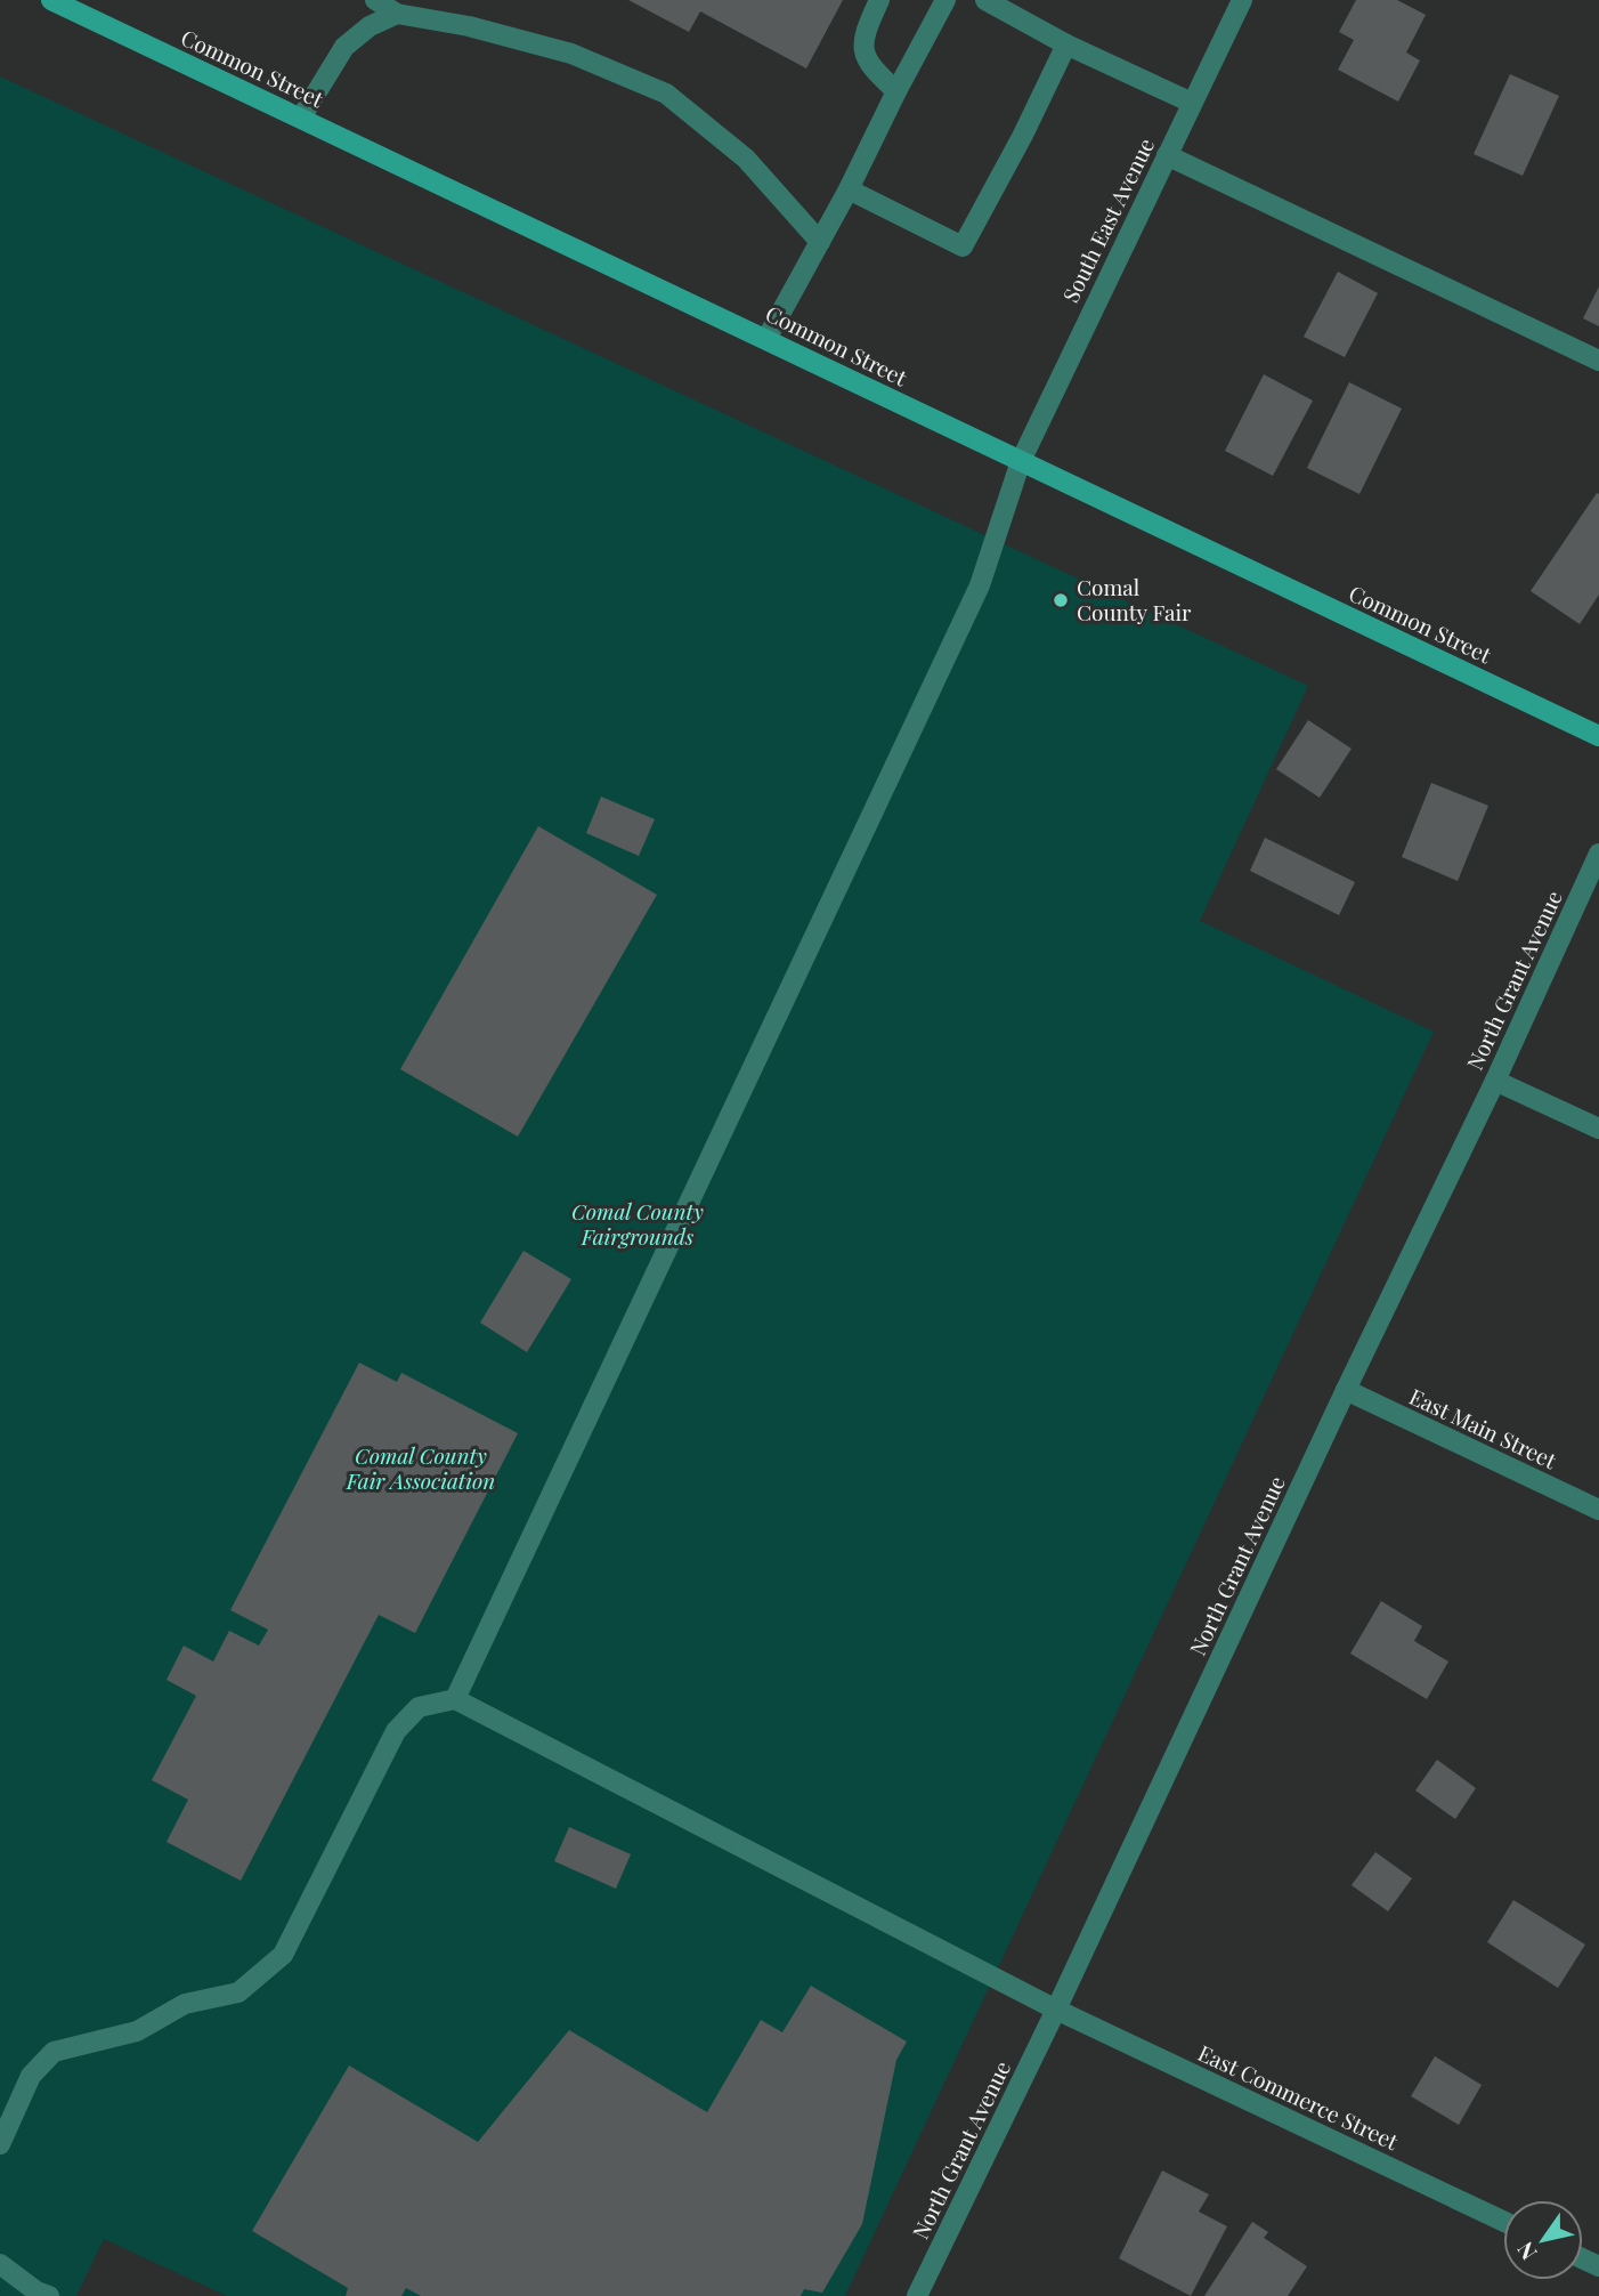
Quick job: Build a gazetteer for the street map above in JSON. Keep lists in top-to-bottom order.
{
  "streets": {
    "main road": ["Common Street"],
    "street": [
      "South East Avenue",
      "North Grant Avenue",
      "East Main Street",
      "East Commerce Street"
    ]
  },
  "crossings": [
    ["Common Street", "South East Avenue"],
    ["South East Avenue", "East Commerce Street"],
    ["North Grant Avenue", "East Main Street"],
    ["North Grant Avenue", "East Commerce Street"]
  ],
  "parks": ["Comal County Fairgrounds", "Comal County Fair Association"],
  "places": ["Comal County Fair"],
  "north": "bottom left"
}
